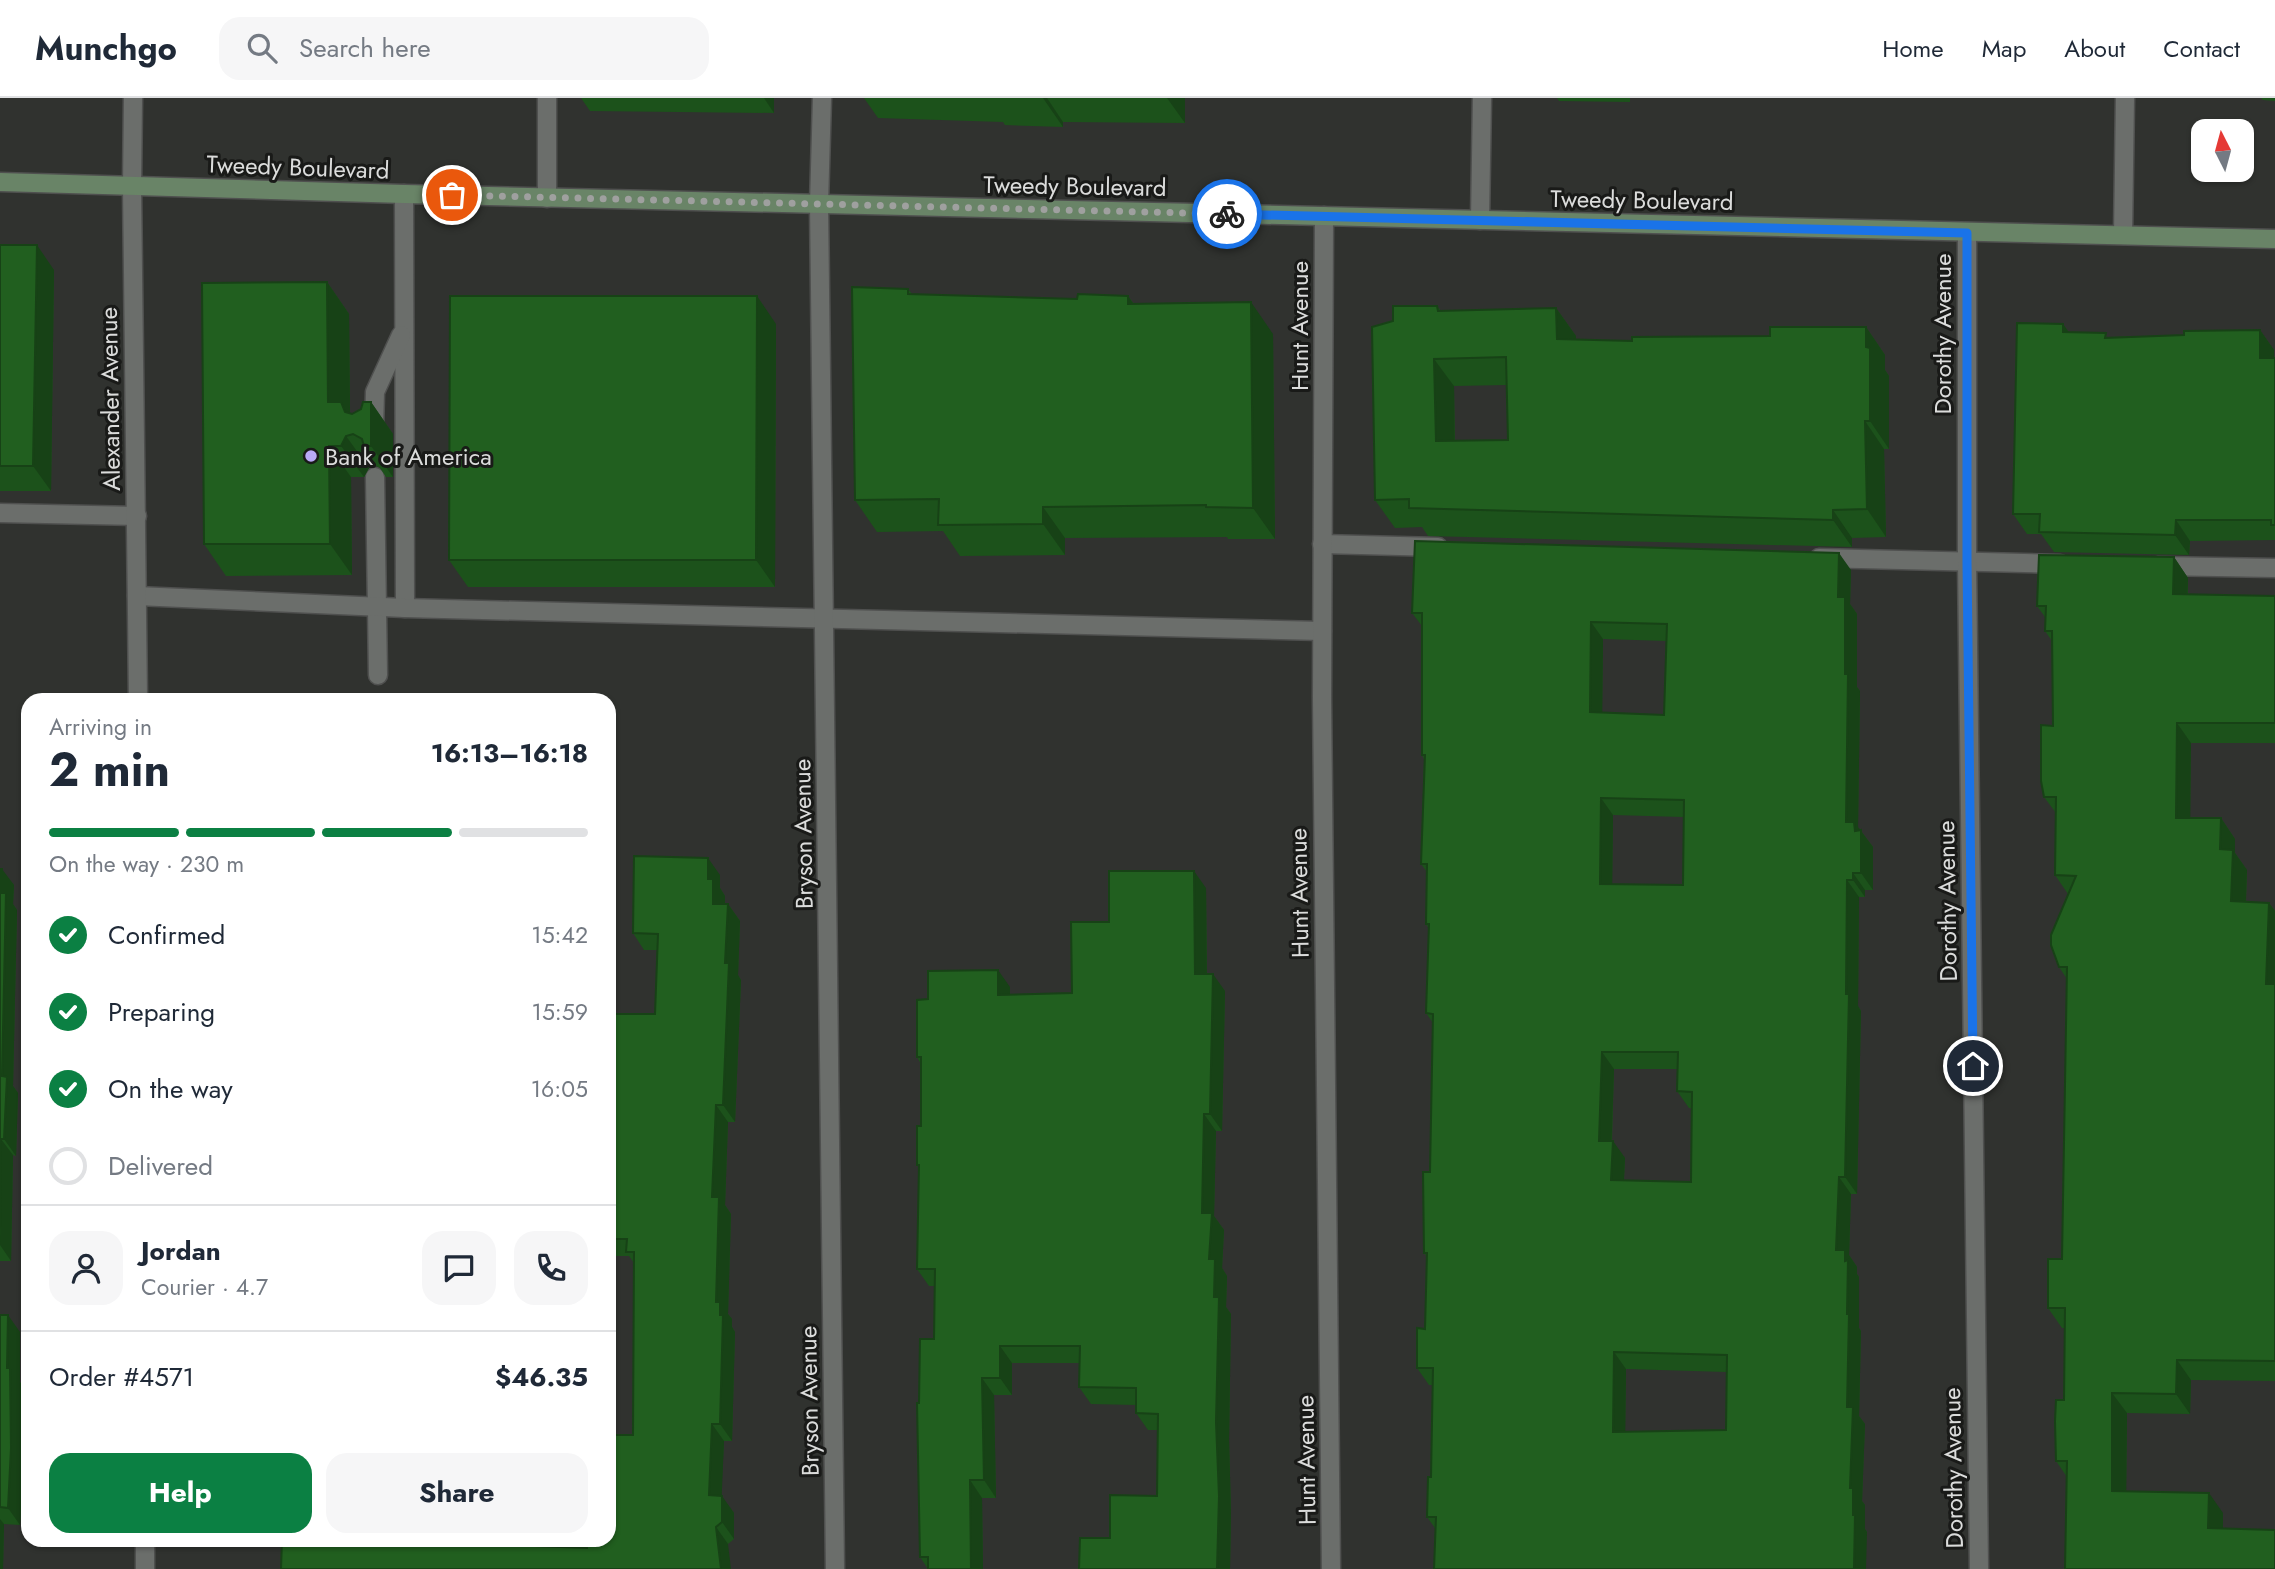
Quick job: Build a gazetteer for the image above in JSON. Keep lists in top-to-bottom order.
{
  "streets": {
    "main road": ["Tweedy Boulevard"],
    "street": [
      "Hunt Avenue",
      "Dorothy Avenue",
      "Alexander Avenue",
      "Bryson Avenue"
    ]
  },
  "crossings": [
    ["Tweedy Boulevard", "Hunt Avenue"],
    ["Tweedy Boulevard", "Dorothy Avenue"],
    ["Tweedy Boulevard", "Alexander Avenue"],
    ["Tweedy Boulevard", "Bryson Avenue"]
  ],
  "places": ["Bank of America"],
  "north": "top",
  "page": {
    "header": "Munchgo",
    "search": "Search here",
    "nav": [
      "Home",
      "Map",
      "About",
      "Contact"
    ],
    "heading": ["2 min", "Arriving in", "16:13–16:18"],
    "panel": [
      "Jordan",
      "Courier · 4.7",
      "Order #4571",
      "$46.35"
    ],
    "bar": "On the way · 230 m",
    "list": [
      ["Confirmed", "15:42"],
      ["Preparing", "15:59"],
      ["On the way", "16:05"],
      "Delivered"
    ],
    "buttons": ["Help", "Share"]
  }
}
